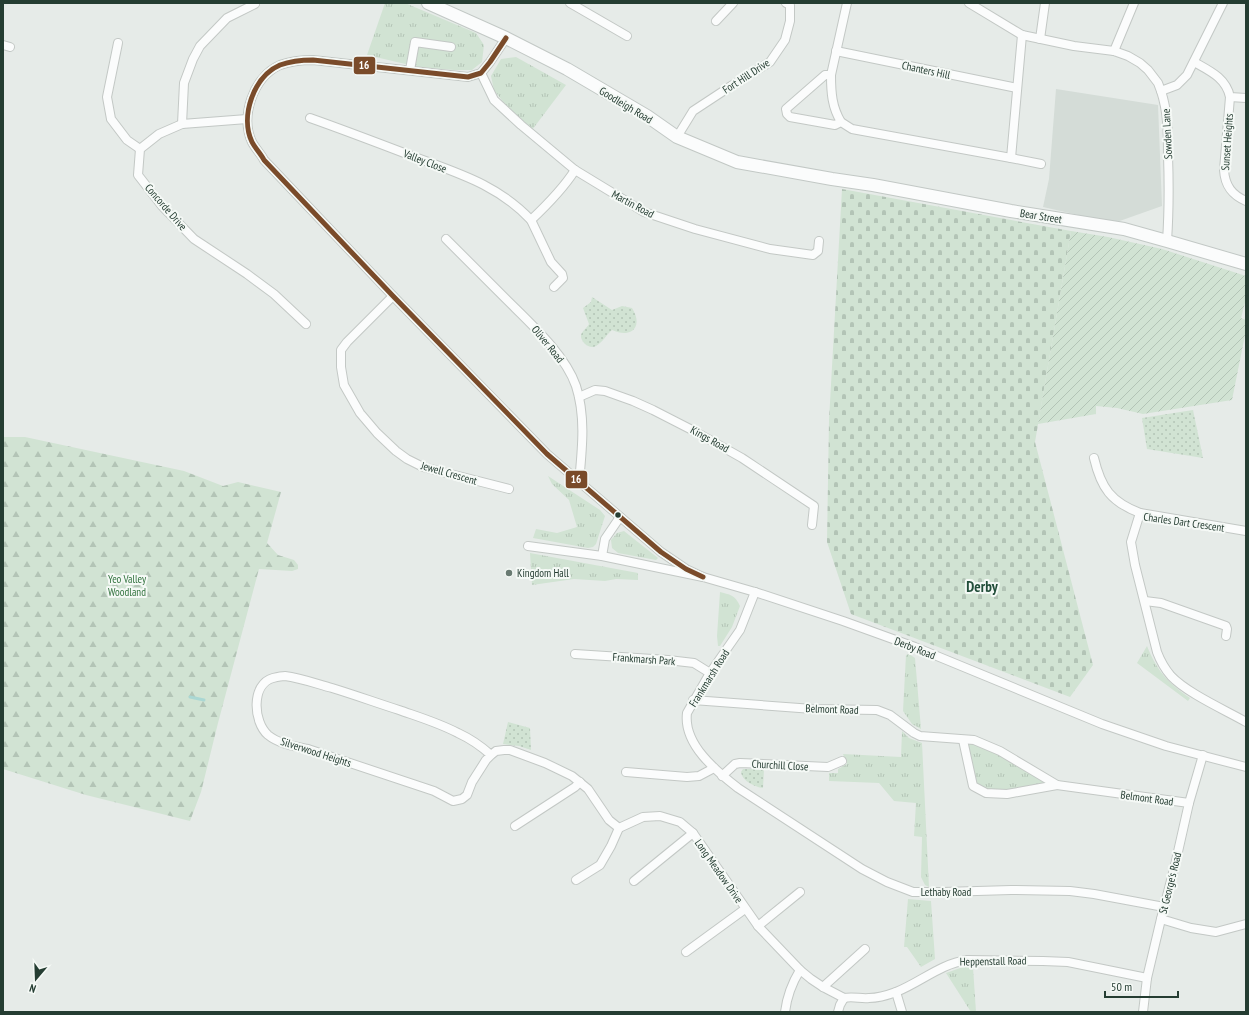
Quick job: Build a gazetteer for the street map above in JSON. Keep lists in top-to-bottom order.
{
  "streets": {
    "street": [
      "Chanters Hill",
      "Fort Hill Drive",
      "Goodleigh Road",
      "Sowden Lane",
      "Sunset Heights",
      "Valley Close",
      "Martin Road",
      "Concorde Drive",
      "Bear Street",
      "Oliver Road",
      "Kings Road",
      "Jewell Crescent",
      "Charles Dart Crescent",
      "Derby Road",
      "Frankmarsh Park",
      "Frankmarsh Road",
      "Belmont Road",
      "Silverwood Heights",
      "Churchill Close",
      "Long Meadow Drive",
      "St George's Road",
      "Lethaby Road",
      "Heppenstall Road"
    ]
  },
  "crossings": [
    ["Fort Hill Drive", "Goodleigh Road"],
    ["Goodleigh Road", "Bear Street"],
    ["Sowden Lane", "Bear Street"],
    ["Oliver Road", "Kings Road"],
    ["Derby Road", "Frankmarsh Road"],
    ["Derby Road", "St George's Road"],
    ["Frankmarsh Park", "Frankmarsh Road"],
    ["Frankmarsh Road", "Belmont Road"],
    ["Frankmarsh Road", "Lethaby Road"],
    ["Belmont Road", "St George's Road"],
    ["Churchill Close", "Lethaby Road"],
    ["Long Meadow Drive", "Heppenstall Road"],
    ["St George's Road", "Lethaby Road"],
    ["St George's Road", "Heppenstall Road"]
  ],
  "districts": ["Derby"],
  "parks": ["Yeo Valley Woodland"],
  "places": ["Kingdom Hall"],
  "lines": ["transit line 16"],
  "scale_bar": "50 m",
  "north": "bottom"
}
